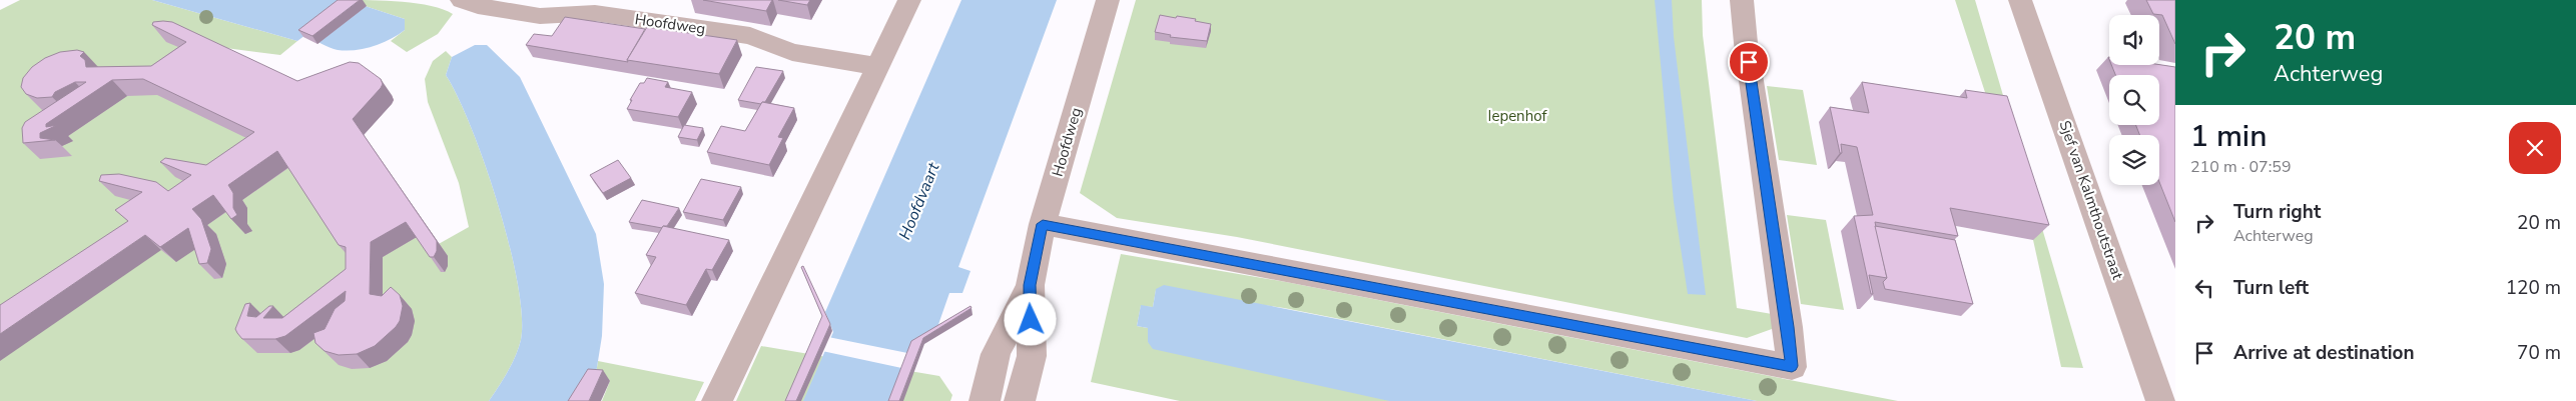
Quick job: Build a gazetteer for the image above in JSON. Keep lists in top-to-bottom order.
{
  "streets": {
    "street": ["Hoofdweg", "Sjef van Kalmthoutstraat"]
  },
  "water": ["Hoofdvaart"],
  "parks": ["Iepenhof"],
  "page": {
    "turn": ["20 m", "Achterweg"],
    "heading": ["1 min", "210 m · 07:59"],
    "list": [
      {
        "name": "Turn right",
        "note": "Achterweg",
        "value": "20 m"
      },
      {
        "name": "Turn left",
        "value": "120 m"
      },
      {
        "name": "Arrive at destination",
        "value": "70 m"
      }
    ]
  }
}
